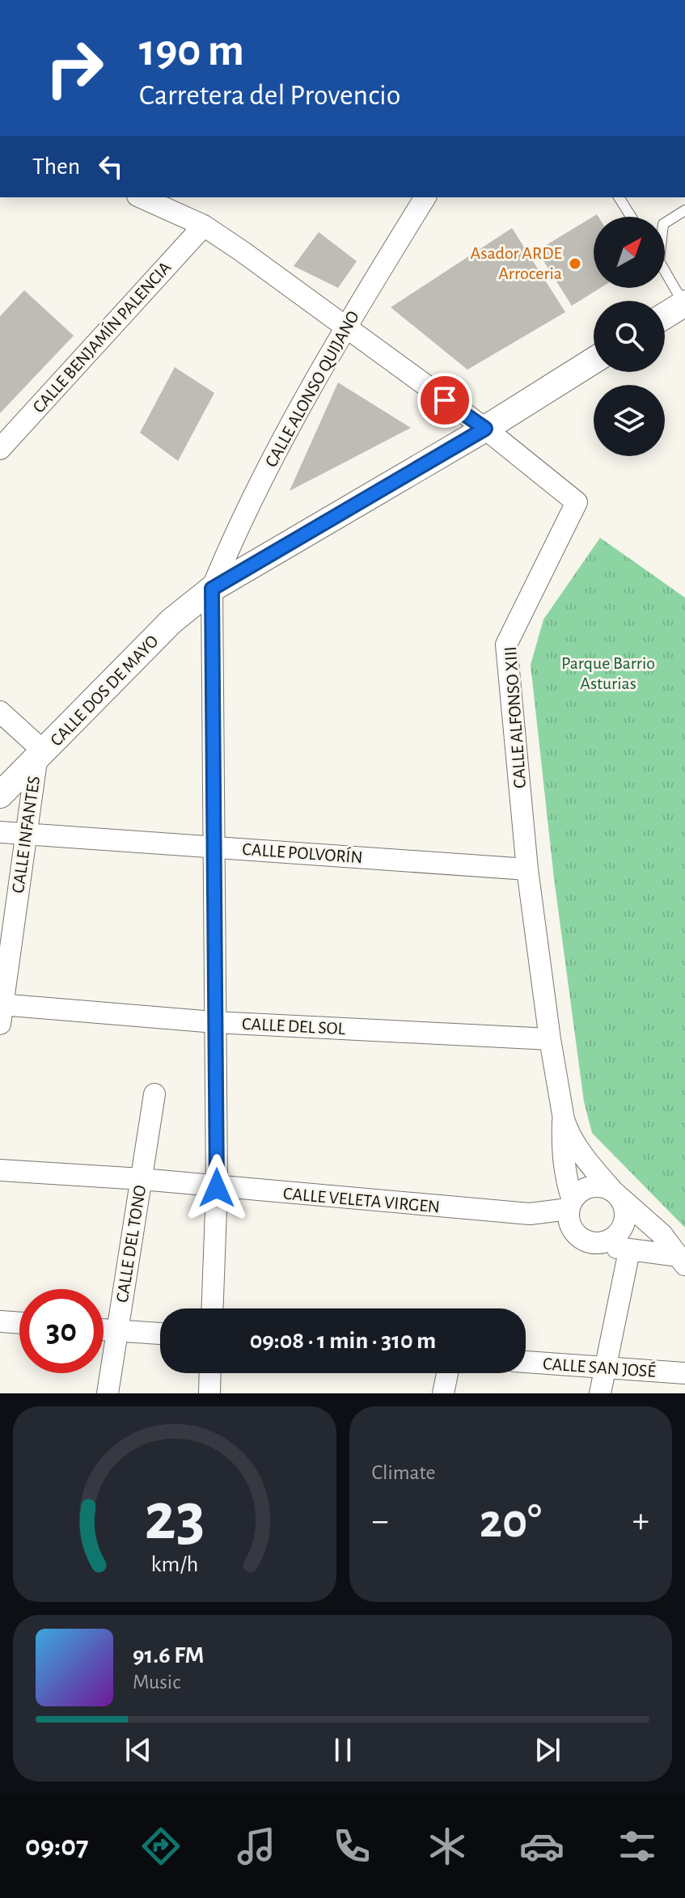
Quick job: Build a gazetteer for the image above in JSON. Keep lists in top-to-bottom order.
{
  "streets": {
    "street": [
      "CALLE BENJAMÍN PALENCIA",
      "CALLE ALONSO QUIJANO",
      "CALLE DOS DE MAYO",
      "CALLE ALFONSO XIII",
      "CALLE INFANTES",
      "CALLE POLVORÍN",
      "CALLE DEL SOL",
      "CALLE VELETA VIRGEN",
      "CALLE DEL TONO",
      "CALLE SAN JOSÉ"
    ]
  },
  "crossings": [
    ["CALLE BENJAMÍN PALENCIA", "CALLE ALFONSO XIII"],
    ["CALLE ALONSO QUIJANO", "CALLE DOS DE MAYO"],
    ["CALLE ALONSO QUIJANO", "CALLE ALFONSO XIII"],
    ["CALLE DOS DE MAYO", "CALLE ALFONSO XIII"],
    ["CALLE DOS DE MAYO", "CALLE INFANTES"],
    ["CALLE ALFONSO XIII", "CALLE POLVORÍN"],
    ["CALLE ALFONSO XIII", "CALLE DEL SOL"],
    ["CALLE ALFONSO XIII", "CALLE VELETA VIRGEN"],
    ["CALLE INFANTES", "CALLE POLVORÍN"],
    ["CALLE INFANTES", "CALLE DEL SOL"],
    ["CALLE VELETA VIRGEN", "CALLE DEL TONO"]
  ],
  "parks": ["Parque Barrio Asturias"],
  "places": ["Asador ARDE Arroceria"],
  "north": "top right",
  "page": {
    "turn": ["190 m", "Carretera del Provencio"],
    "then": "Then",
    "limit": "30",
    "trip": "09:08 · 1 min · 310 m",
    "tile": "Climate",
    "heat": ["−", "20°", "+"],
    "song": ["91.6 FM", "Music"],
    "tabs": "09:07",
    "gauge": ["23", "km/h"]
  }
}
